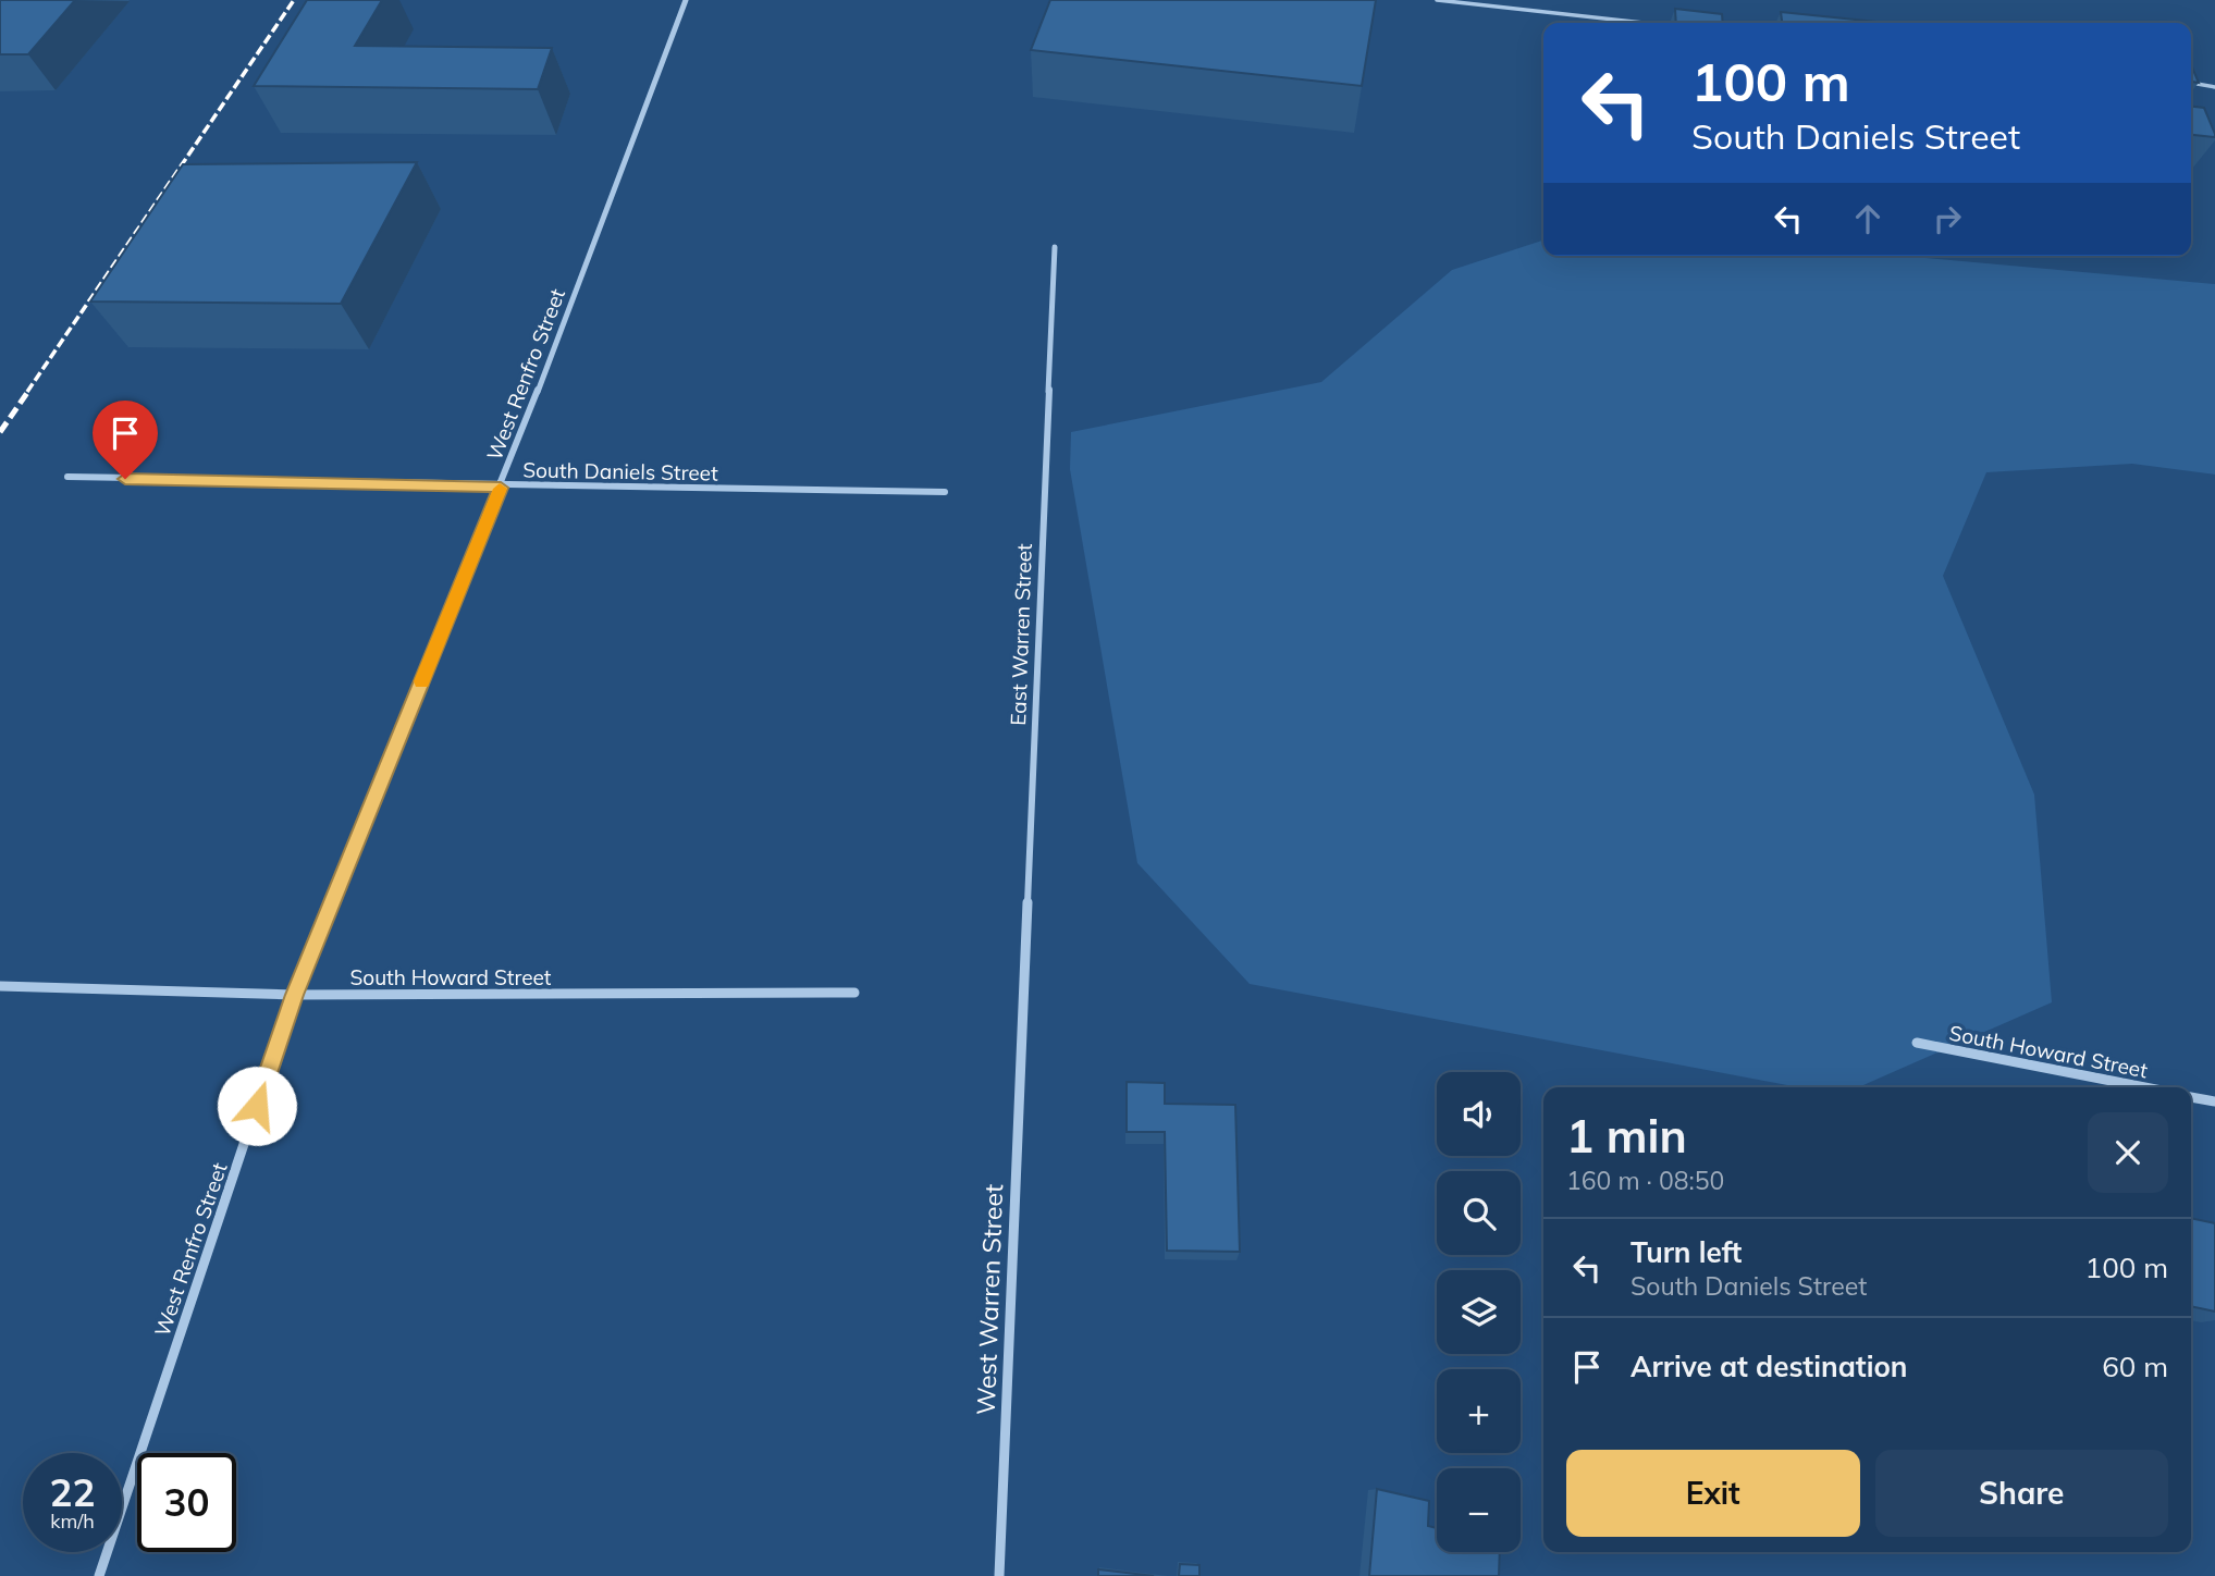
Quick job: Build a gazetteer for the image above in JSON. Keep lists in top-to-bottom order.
{
  "streets": {
    "street": [
      "West Renfro Street",
      "South Daniels Street",
      "East Warren Street",
      "South Howard Street",
      "West Warren Street"
    ]
  },
  "crossings": [
    ["West Renfro Street", "South Daniels Street"],
    ["West Renfro Street", "South Howard Street"],
    ["East Warren Street", "West Warren Street"]
  ],
  "page": {
    "turn": ["100 m", "South Daniels Street"],
    "map_buttons": ["+", "−"],
    "heading": ["1 min", "160 m · 08:50"],
    "list": [
      {
        "name": "Turn left",
        "note": "South Daniels Street",
        "value": "100 m"
      },
      {
        "name": "Arrive at destination",
        "value": "60 m"
      }
    ],
    "buttons": ["Exit", "Share"],
    "speed": "22 km/h",
    "limit": "30"
  }
}
